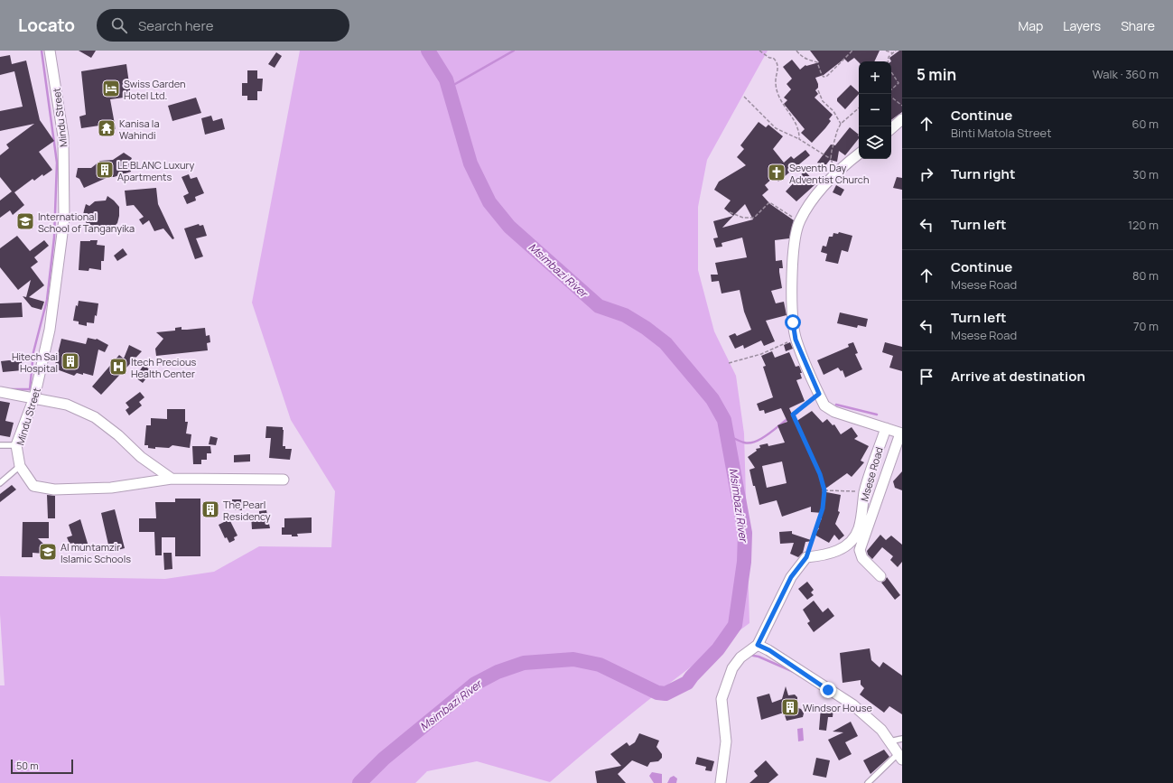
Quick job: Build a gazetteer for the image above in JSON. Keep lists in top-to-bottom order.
{
  "streets": {
    "street": ["Mindu Street", "Msese Road"]
  },
  "water": ["Msimbazi River"],
  "places": {
    "hotel": ["Swiss Garden Hotel Ltd."],
    "temple": ["Kanisa la Wahindi"],
    "building": [
      "LE BLANC Luxury Apartments",
      "Hitech Sai Hospital",
      "The Pearl Residency",
      "Windsor House"
    ],
    "church": ["Seventh Day Adventist Church"],
    "school or university": ["International School of Tanganyika", "Al muntamzir Islamic Schools"],
    "hospital": ["Itech Precious Health Center"]
  },
  "scale_bar": "50 m",
  "page": {
    "header": "Locato",
    "search": "Search here",
    "nav": ["Map", "Layers", "Share"],
    "heading": ["5 min", "Walk · 360 m"],
    "map_buttons": ["+", "−"],
    "list": [
      ["Continue", "Binti Matola Street", "60 m"],
      ["Turn right", "30 m"],
      ["Turn left", "120 m"],
      ["Continue", "Msese Road", "80 m"],
      ["Turn left", "Msese Road", "70 m"],
      "Arrive at destination"
    ],
    "scale": "50 m"
  }
}
